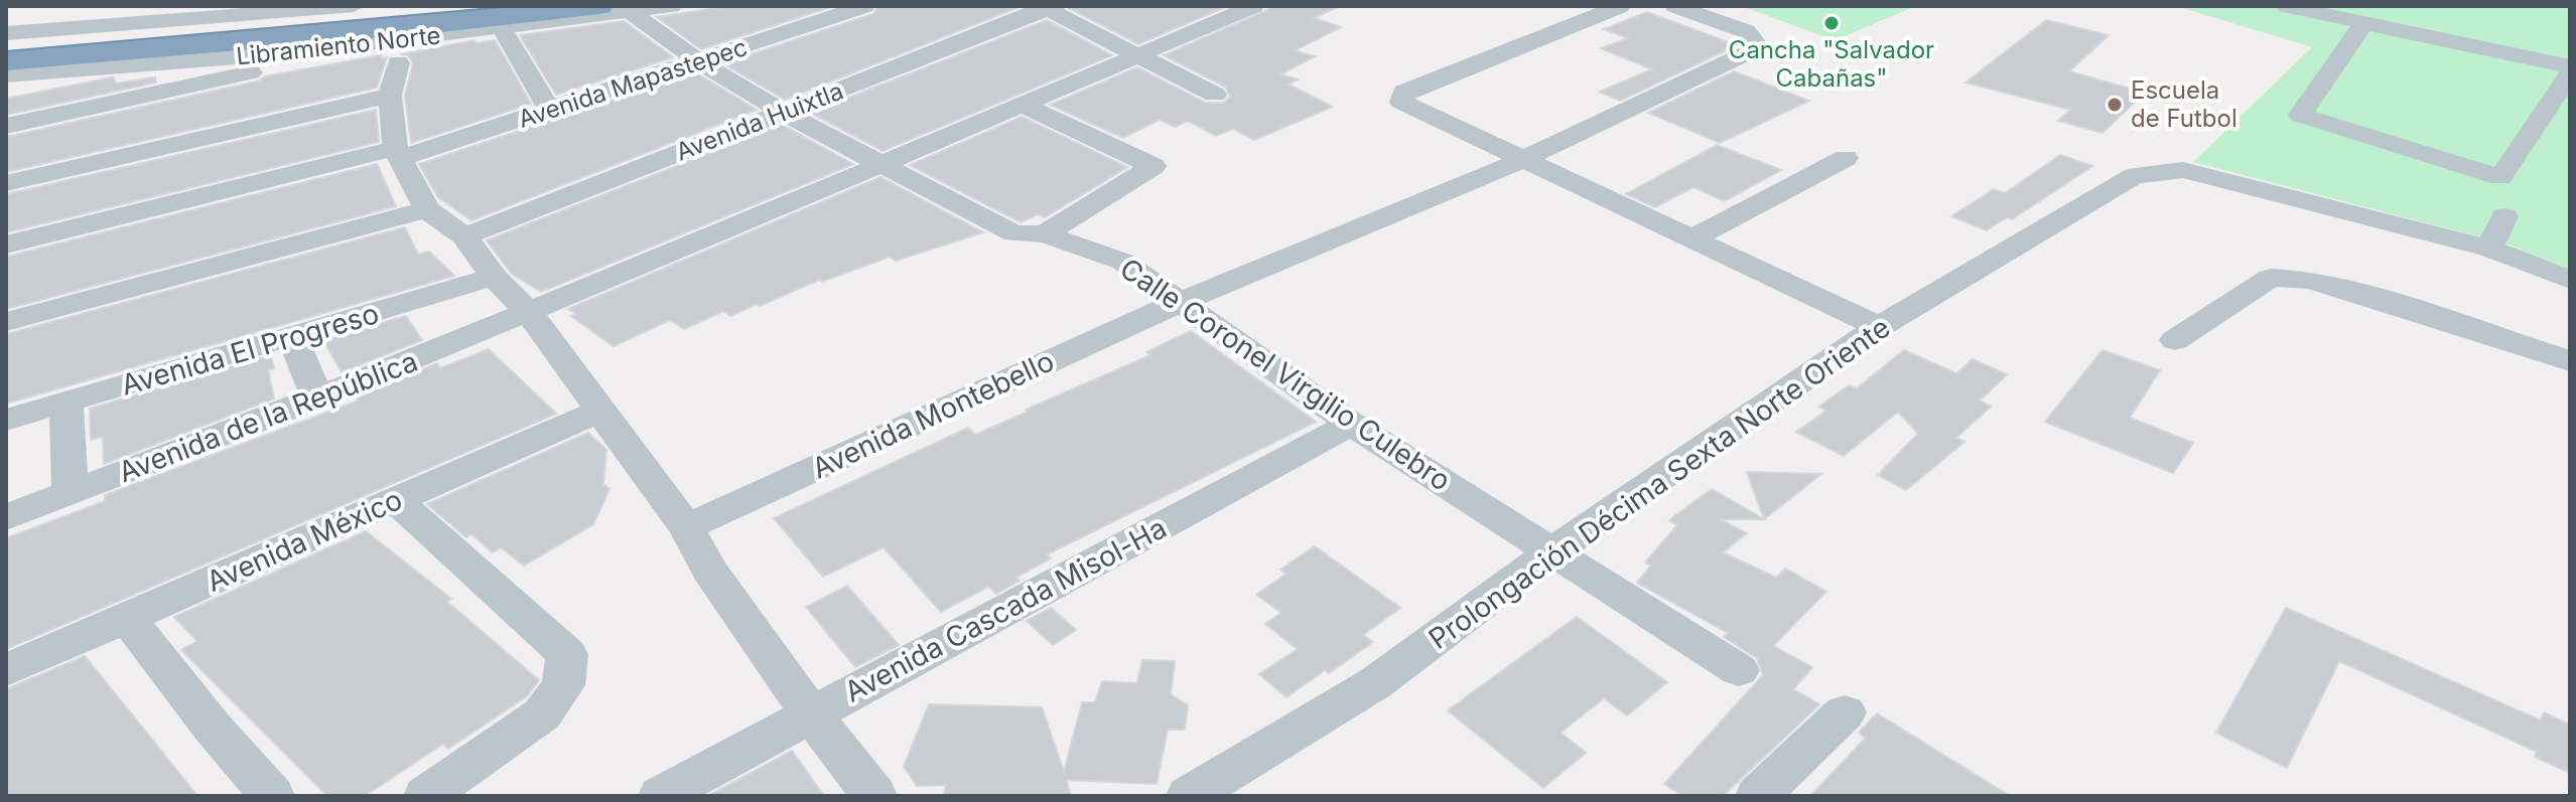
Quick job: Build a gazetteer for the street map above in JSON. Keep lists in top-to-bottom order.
{
  "streets": {
    "highway": ["Libramiento Norte"],
    "street": [
      "Avenida Mapastepec",
      "Avenida Huixtla",
      "Avenida El Progreso",
      "Calle Coronel Virgilio Culebro",
      "Avenida Montebello",
      "Avenida de la República",
      "Prolongación Décima Sexta Norte Oriente",
      "Avenida México",
      "Avenida Cascada Misol-Ha"
    ]
  },
  "crossings": [
    ["Libramiento Norte", "Calle Coronel Virgilio Culebro"],
    ["Avenida Mapastepec", "Calle Coronel Virgilio Culebro"],
    ["Avenida Huixtla", "Calle Coronel Virgilio Culebro"],
    ["Calle Coronel Virgilio Culebro", "Avenida Montebello"],
    ["Calle Coronel Virgilio Culebro", "Avenida de la República"],
    ["Calle Coronel Virgilio Culebro", "Prolongación Décima Sexta Norte Oriente"],
    ["Calle Coronel Virgilio Culebro", "Avenida Cascada Misol-Ha"]
  ],
  "places": ["Cancha \"Salvador Cabañas\"", "Escuela de Futbol"]
}
